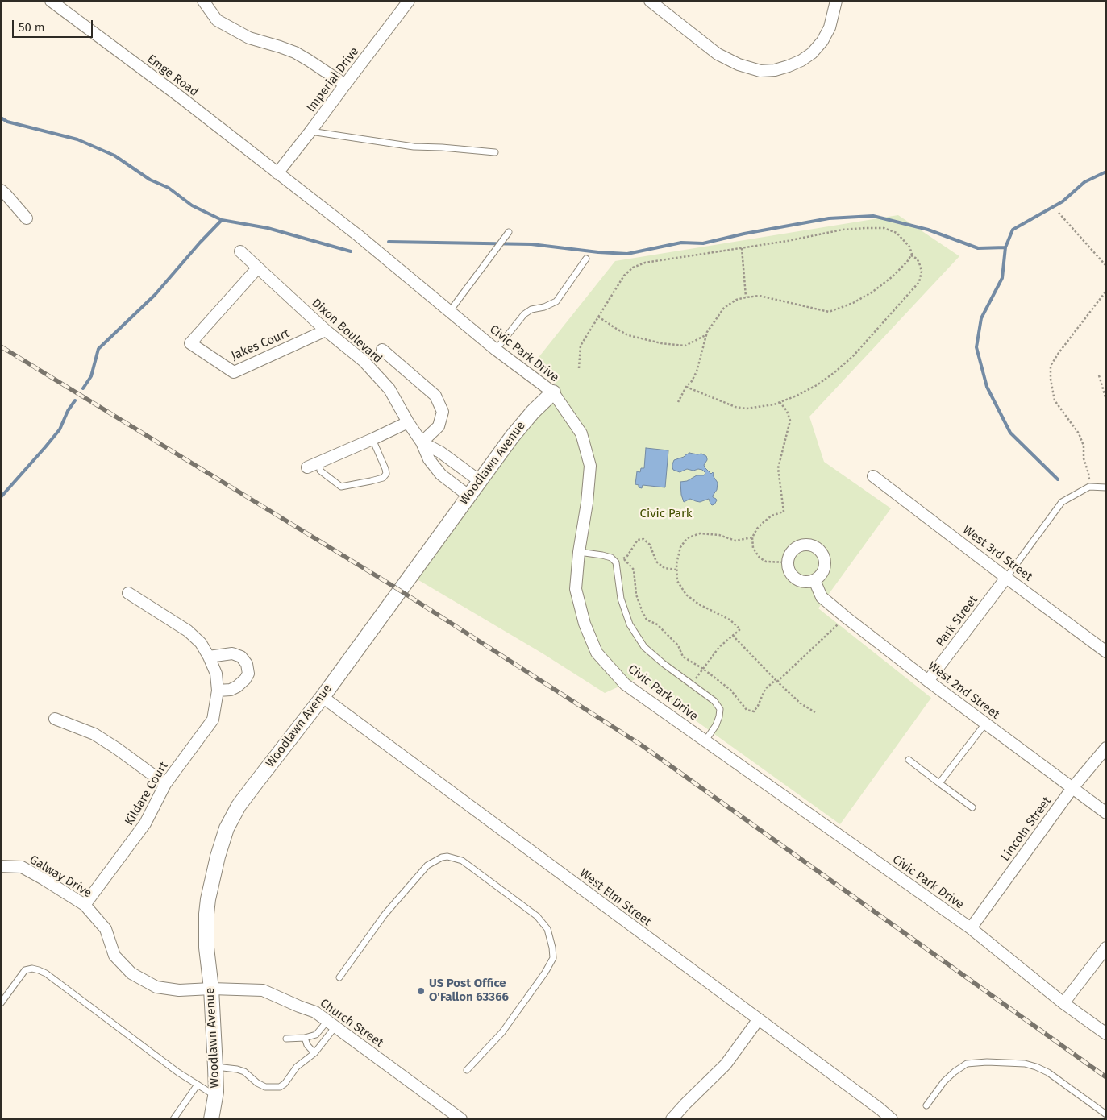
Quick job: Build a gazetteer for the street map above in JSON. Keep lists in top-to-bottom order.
{
  "streets": {
    "street": [
      "Emge Road",
      "Imperial Drive",
      "Dixon Boulevard",
      "Jakes Court",
      "Civic Park Drive",
      "Woodlawn Avenue",
      "West 3rd Street",
      "Park Street",
      "West 2nd Street",
      "Kildare Court",
      "Lincoln Street",
      "Galway Drive",
      "West Elm Street",
      "Church Street"
    ]
  },
  "crossings": [
    ["Emge Road", "Imperial Drive"],
    ["Emge Road", "Civic Park Drive"],
    ["Imperial Drive", "Civic Park Drive"],
    ["Dixon Boulevard", "Jakes Court"],
    ["Dixon Boulevard", "Woodlawn Avenue"],
    ["Civic Park Drive", "Woodlawn Avenue"],
    ["Civic Park Drive", "Lincoln Street"],
    ["Woodlawn Avenue", "Galway Drive"],
    ["Woodlawn Avenue", "West Elm Street"],
    ["Woodlawn Avenue", "Church Street"],
    ["West 3rd Street", "Park Street"],
    ["Park Street", "West 2nd Street"],
    ["West 2nd Street", "Lincoln Street"],
    ["Kildare Court", "Galway Drive"],
    ["Galway Drive", "Church Street"]
  ],
  "parks": ["Civic Park"],
  "places": ["US Post Office O'Fallon 63366"],
  "scale_bar": "50 m"
}
